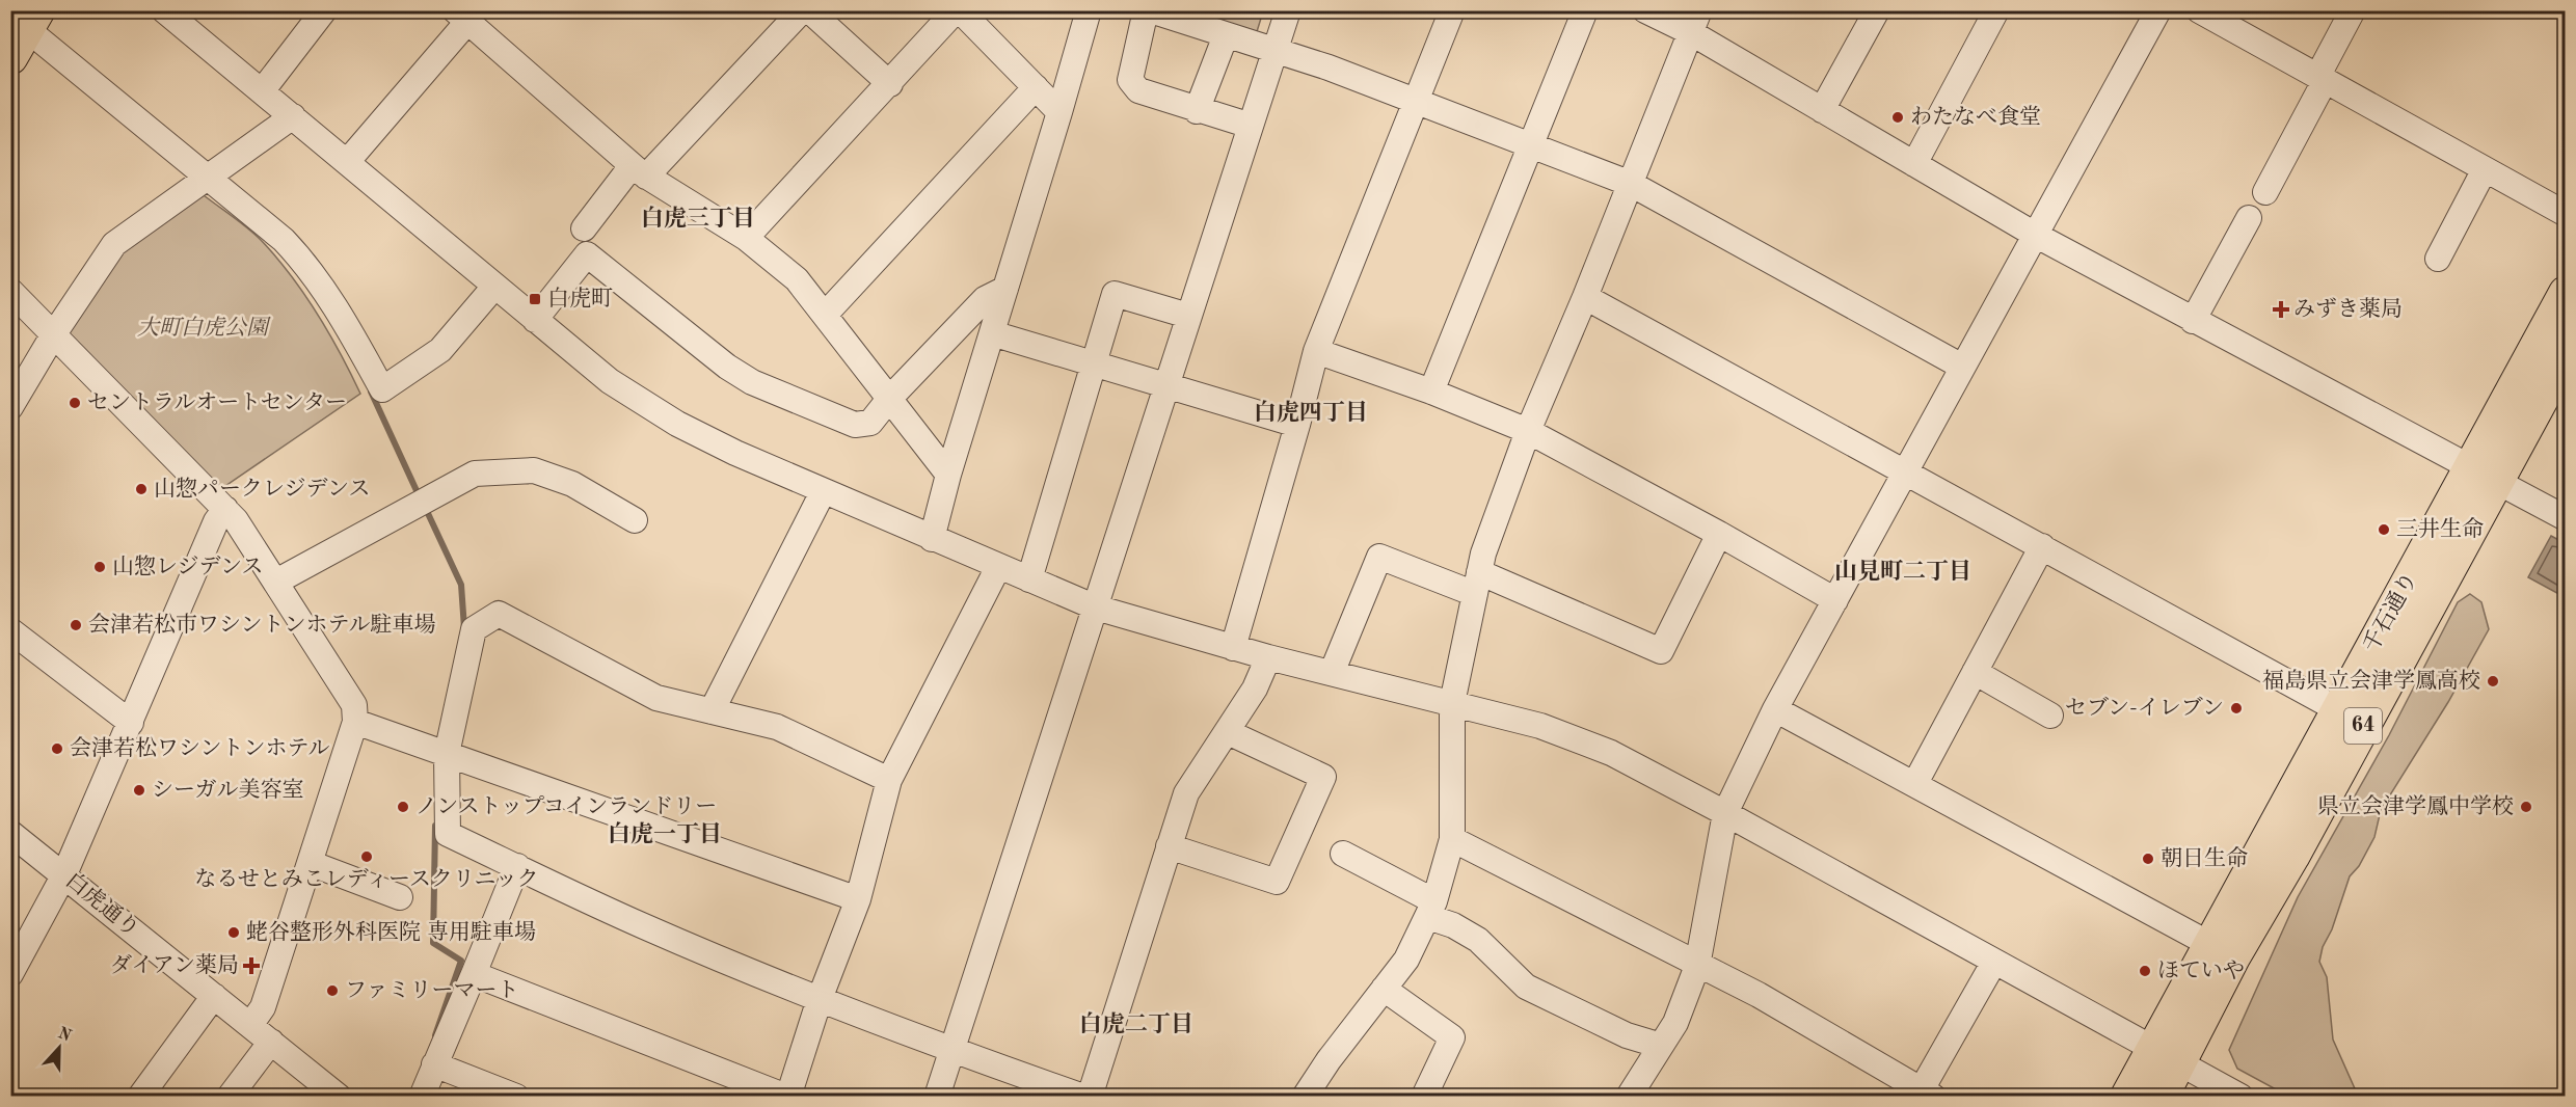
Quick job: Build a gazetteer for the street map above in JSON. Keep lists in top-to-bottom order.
{
  "streets": {
    "main road": ["千石通り", "64"],
    "street": ["白虎通り"]
  },
  "districts": [
    "白虎三丁目",
    "白虎四丁目",
    "山見町二丁目",
    "白虎一丁目",
    "白虎二丁目"
  ],
  "parks": ["大町白虎公園"],
  "places": {
    "other": [
      "わたなべ食堂",
      "セントラルオートセンター",
      "山惣パークレジデンス",
      "三井生命",
      "山惣レジデンス",
      "会津若松市ワシントンホテル駐車場",
      "福島県立会津学鳳高校",
      "セブン-イレブン",
      "会津若松ワシントンホテル",
      "シーガル美容室",
      "ノンストップコインランドリー",
      "県立会津学鳳中学校",
      "なるせとみこレディースクリニック",
      "朝日生命",
      "蛯谷整形外科医院 専用駐車場",
      "ほていや",
      "ファミリーマート"
    ],
    "transit": ["白虎町"],
    "health": ["みずき薬局", "ダイアン薬局"]
  },
  "north": "top"
}
